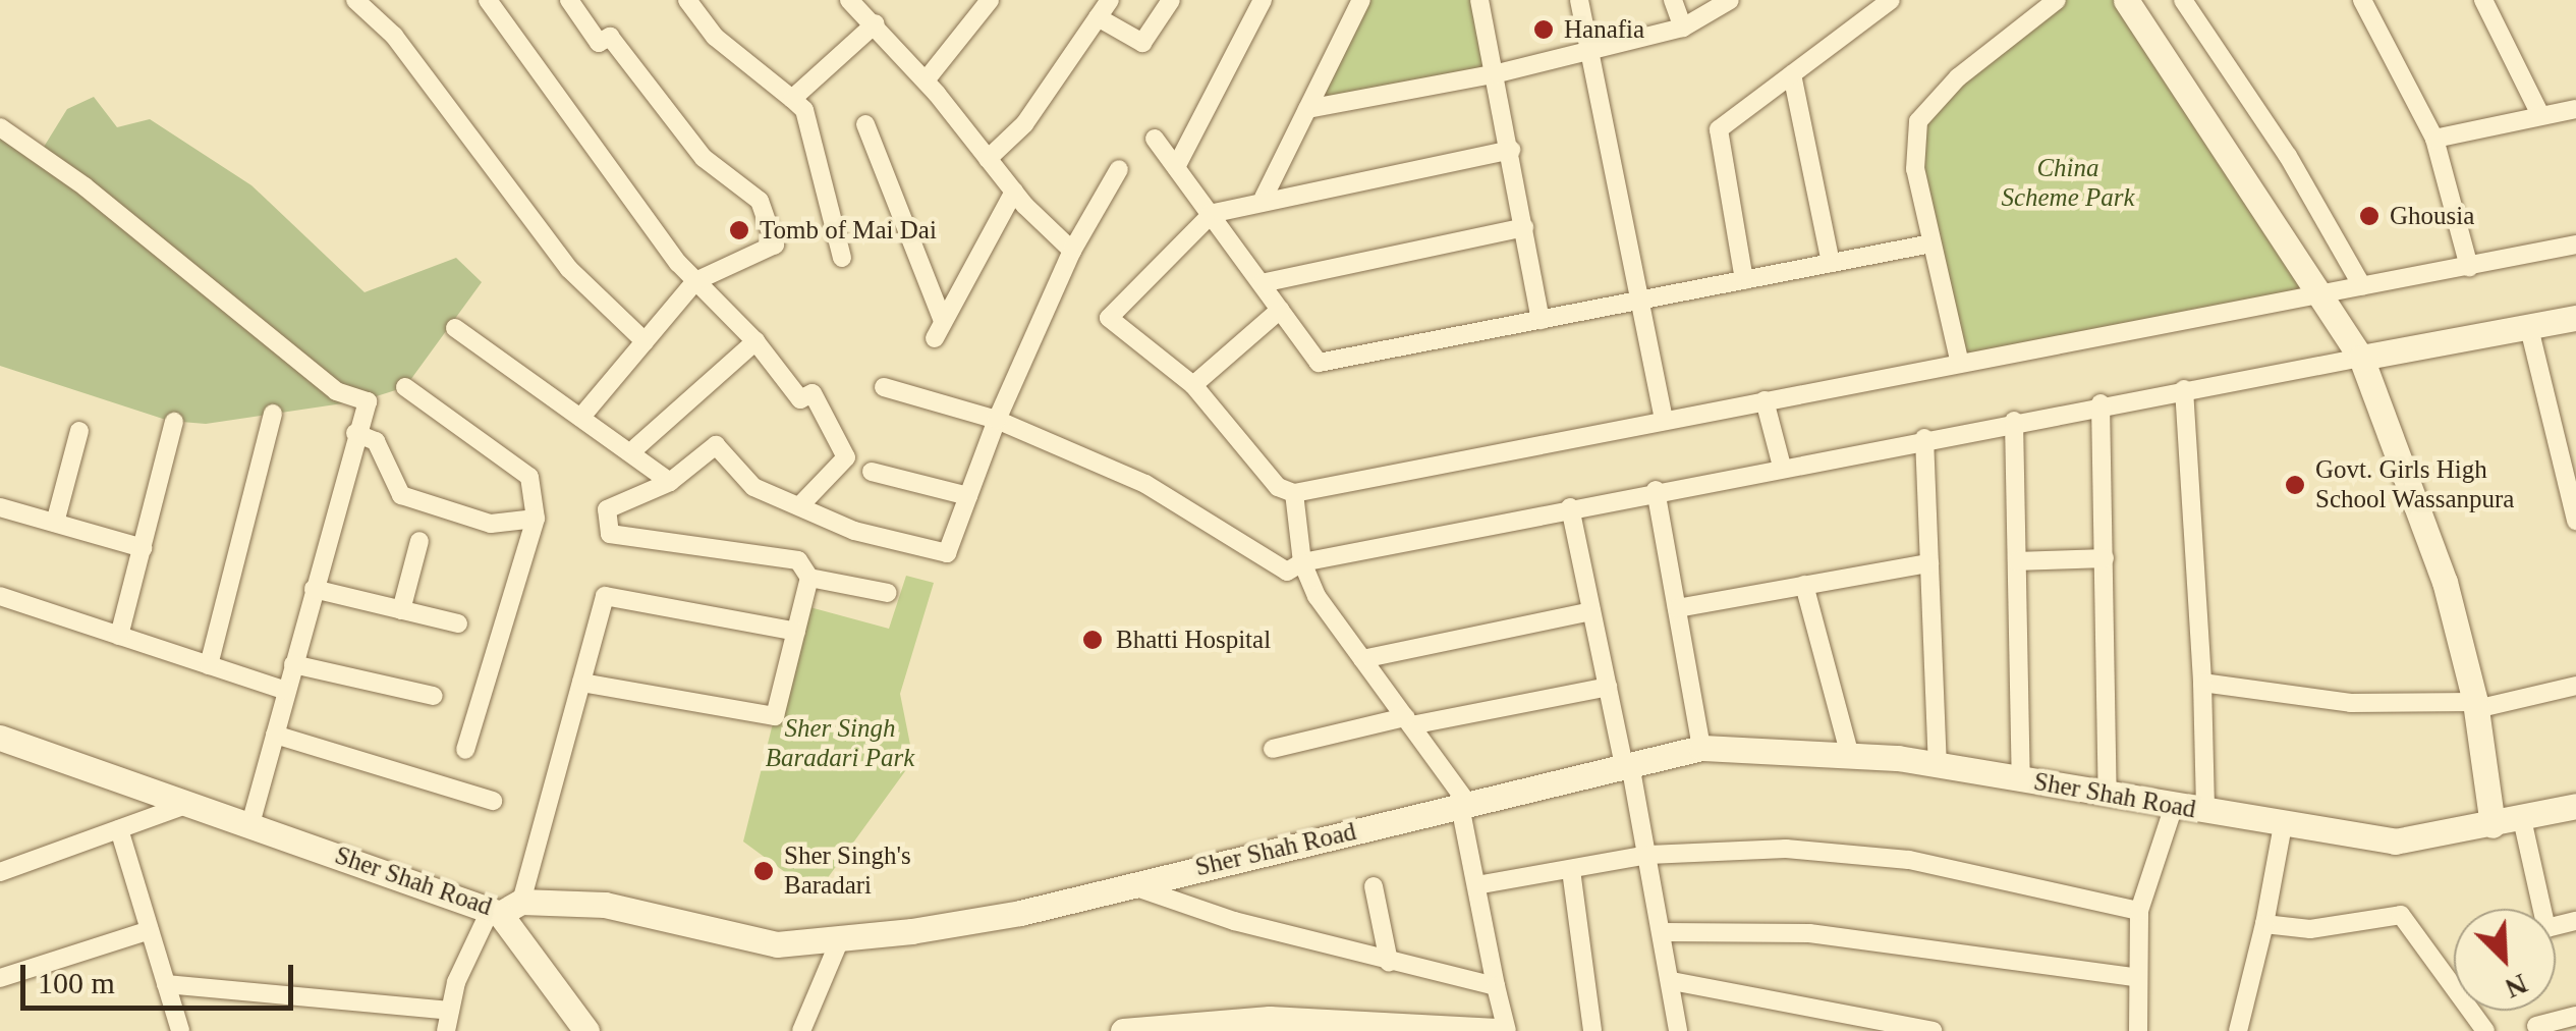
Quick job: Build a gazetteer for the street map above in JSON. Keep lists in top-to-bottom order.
{
  "streets": {
    "main road": ["Sher Shah Road"]
  },
  "parks": ["China Scheme Park", "Sher Singh Baradari Park"],
  "places": [
    "Hanafia",
    "Ghousia",
    "Tomb of Mai Dai",
    "Govt. Girls High School Wassanpura",
    "Bhatti Hospital",
    "Sher Singh's Baradari"
  ],
  "scale_bar": "100 m",
  "north": "bottom right"
}
